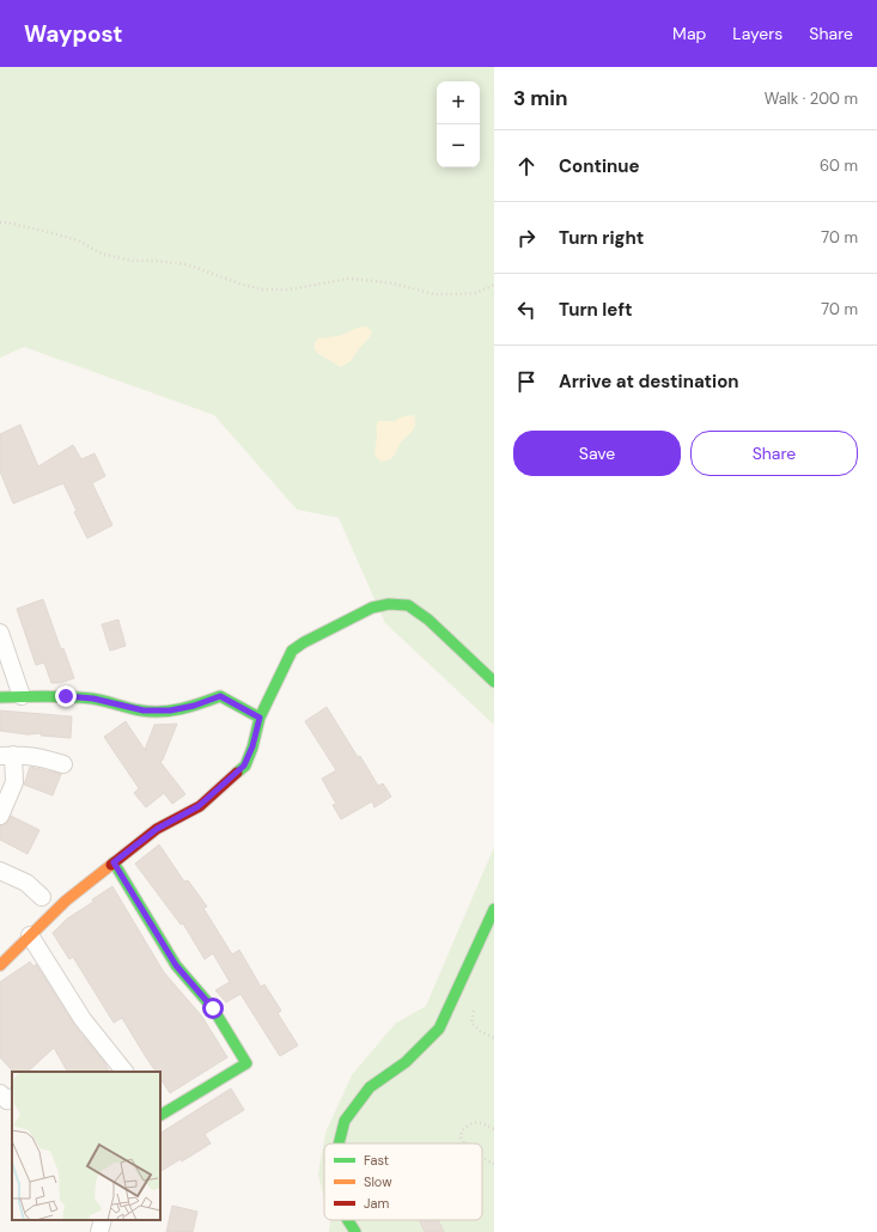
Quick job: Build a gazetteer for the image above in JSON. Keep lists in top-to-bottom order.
{
  "legend": ["Fast", "Slow", "Jam"],
  "page": {
    "header": "Waypost",
    "nav": ["Map", "Layers", "Share"],
    "heading": ["3 min", "Walk · 200 m"],
    "map_buttons": ["+", "−"],
    "list": [
      ["Continue", "60 m"],
      ["Turn right", "70 m"],
      ["Turn left", "70 m"],
      "Arrive at destination"
    ],
    "buttons": ["Save", "Share"]
  }
}
